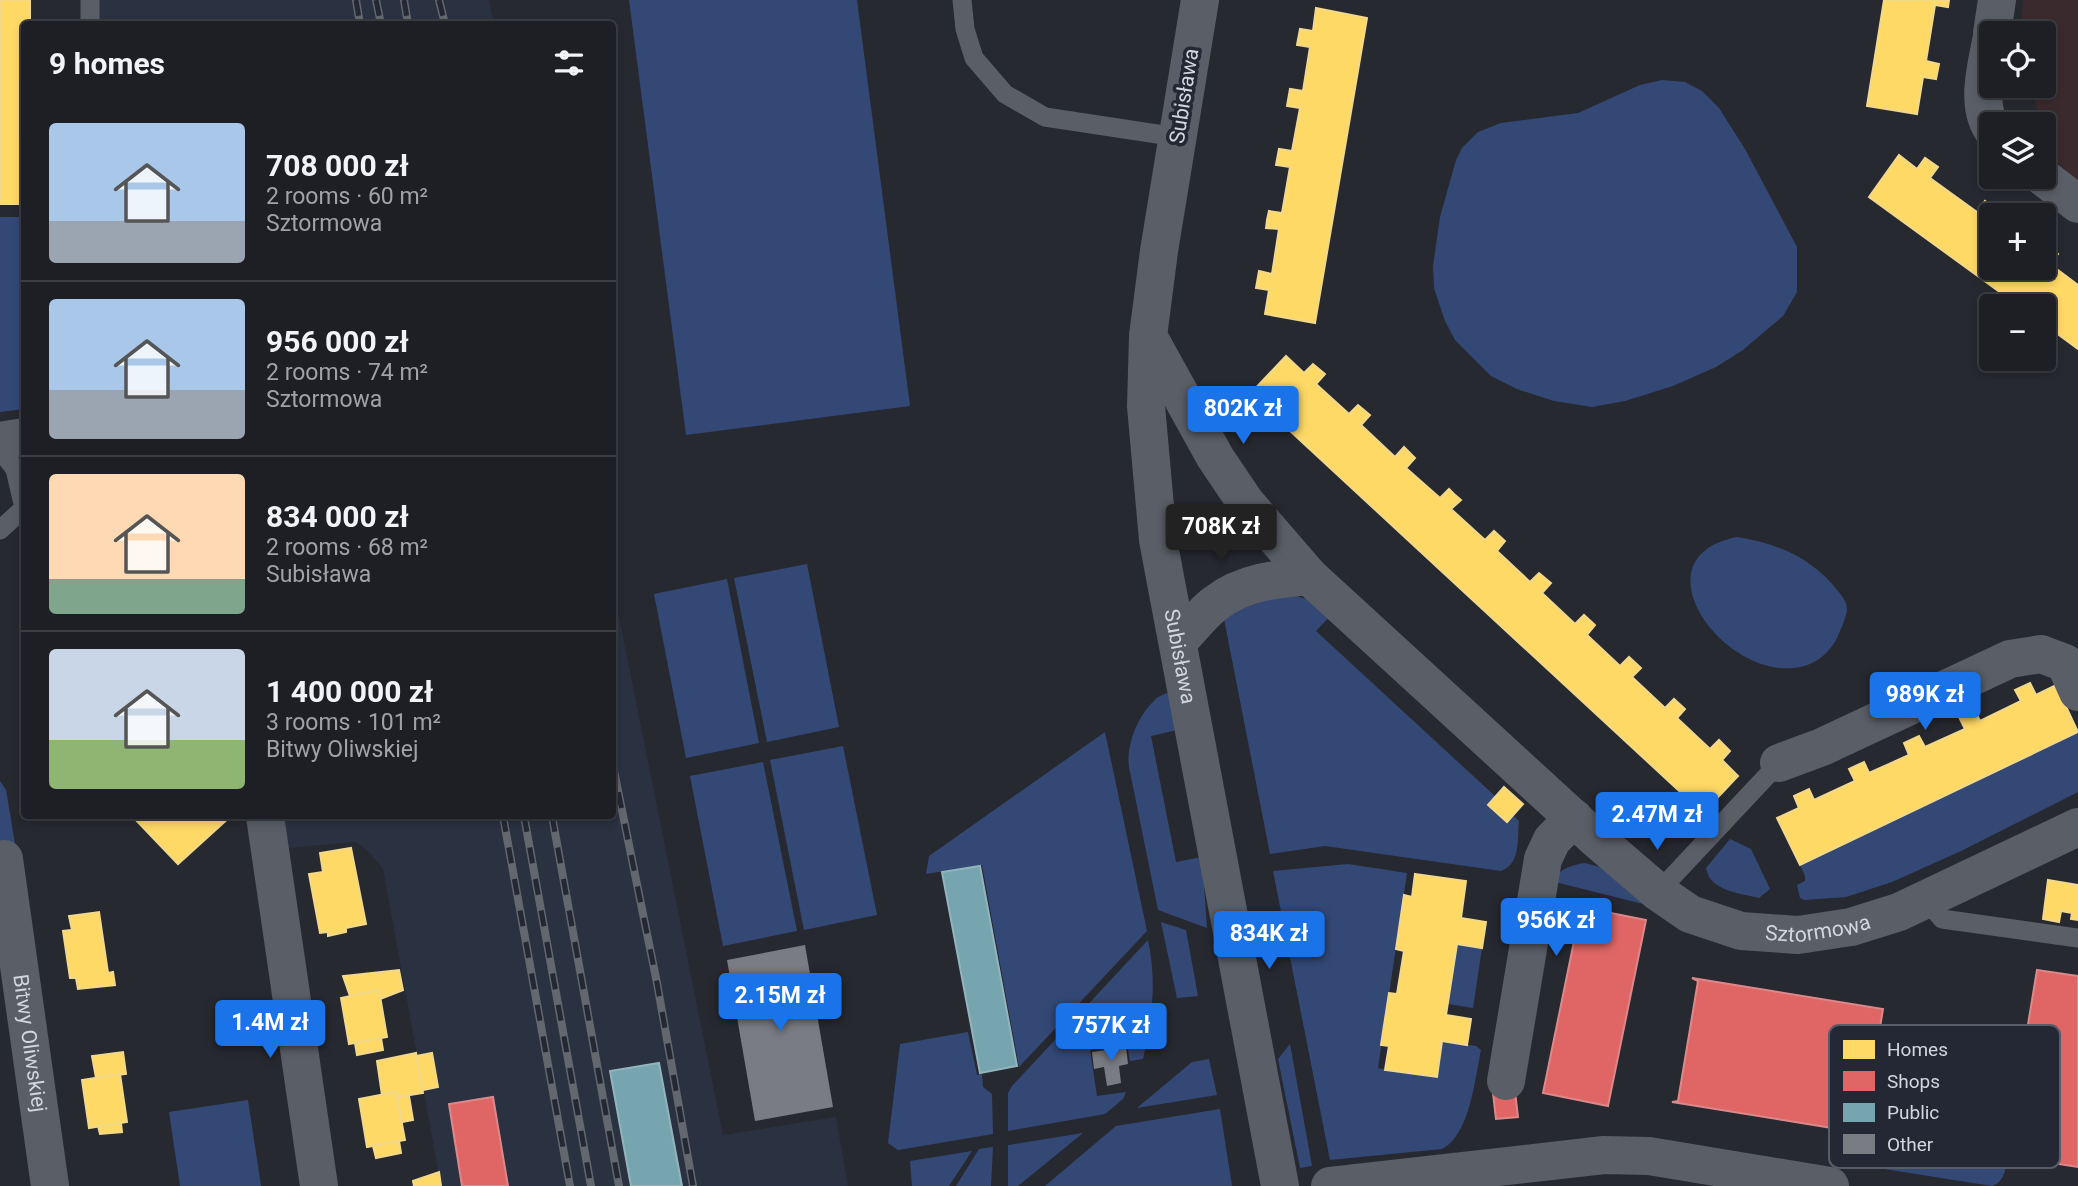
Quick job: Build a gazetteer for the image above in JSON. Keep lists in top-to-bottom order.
{
  "streets": {
    "street": ["Subisława", "Sztormowa", "Bitwy Oliwskiej"]
  },
  "crossings": [
    ["Subisława", "Sztormowa"]
  ],
  "legend": [
    "Homes",
    "Shops",
    "Public",
    "Other"
  ],
  "page": {
    "map_buttons": ["+", "−"],
    "heading": "9 homes",
    "list": [
      {
        "name": "708 000 zł",
        "note": "2 rooms · 60 m² · Sztormowa"
      },
      {
        "name": "956 000 zł",
        "note": "2 rooms · 74 m² · Sztormowa"
      },
      {
        "name": "834 000 zł",
        "note": "2 rooms · 68 m² · Subisława"
      },
      {
        "name": "1 400 000 zł",
        "note": "3 rooms · 101 m² · Bitwy Oliwskiej"
      }
    ],
    "price": [
      "802K zł",
      "708K zł",
      "989K zł",
      "2.47M zł",
      "956K zł",
      "834K zł",
      "2.15M zł",
      "1.4M zł",
      "757K zł"
    ]
  }
}
